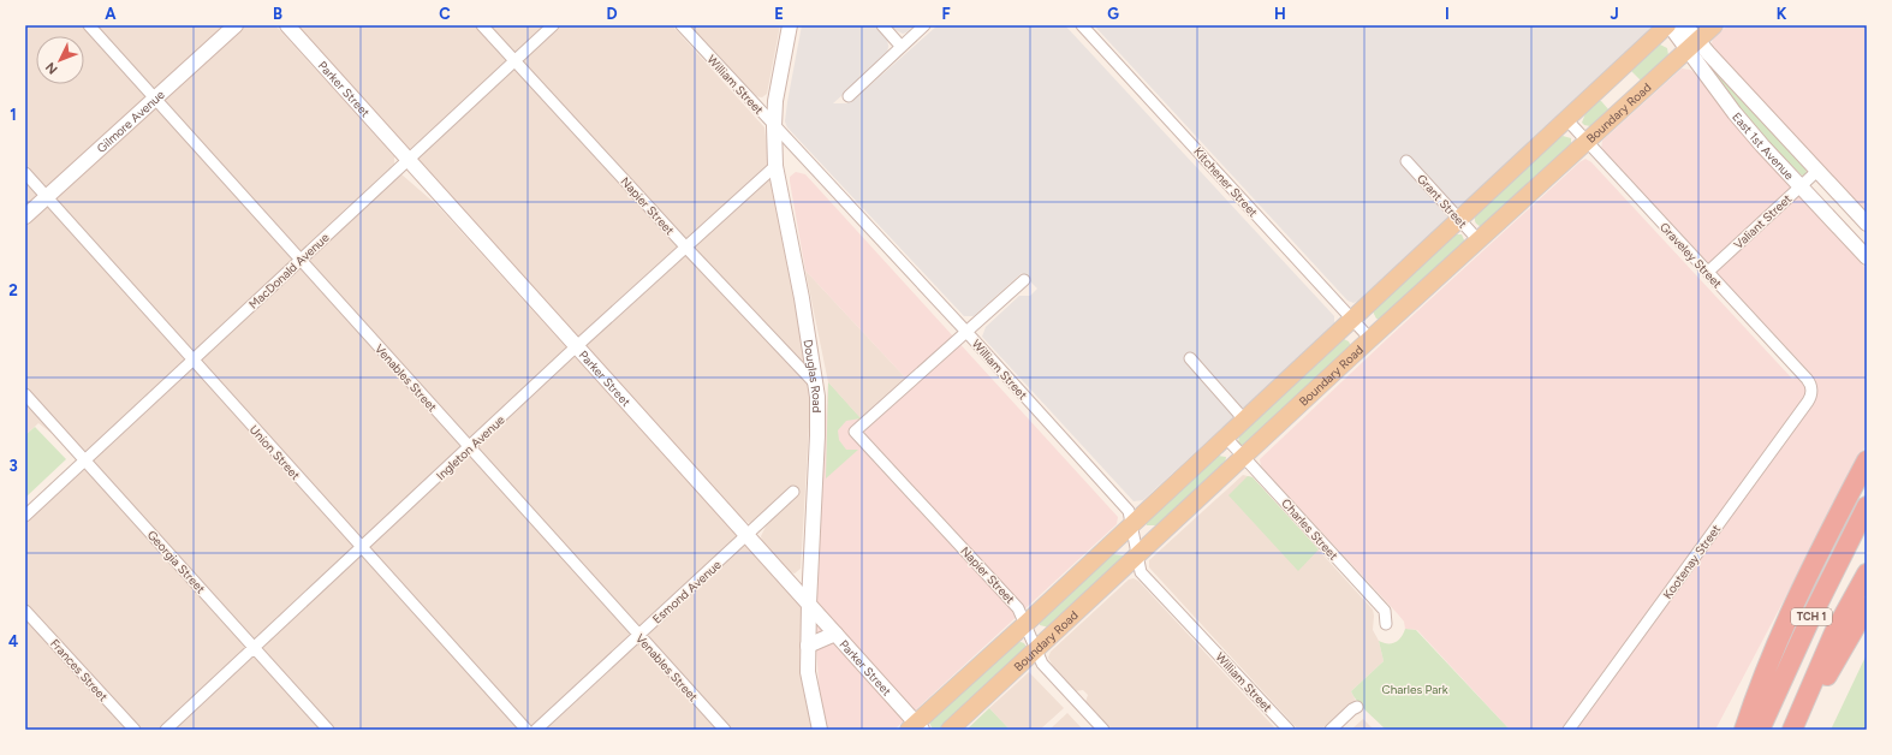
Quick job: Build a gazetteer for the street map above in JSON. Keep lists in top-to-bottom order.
{
  "streets": {
    "highway": ["TCH 1"],
    "main road": ["Boundary Road"],
    "street": [
      "William Street",
      "Parker Street",
      "Gilmore Avenue",
      "East 1st Avenue",
      "Kitchener Street",
      "Grant Street",
      "Napier Street",
      "Valiant Street",
      "Graveley Street",
      "MacDonald Avenue",
      "Douglas Road",
      "Venables Street",
      "Ingleton Avenue",
      "Union Street",
      "Charles Street",
      "Georgia Street",
      "Kootenay Street",
      "Esmond Avenue",
      "Frances Street"
    ]
  },
  "crossings": [
    ["William Street", "Boundary Road"],
    ["William Street", "Napier Street"],
    ["William Street", "Douglas Road"],
    ["Parker Street", "MacDonald Avenue"],
    ["Parker Street", "Douglas Road"],
    ["Parker Street", "Ingleton Avenue"],
    ["Parker Street", "Esmond Avenue"],
    ["Boundary Road", "East 1st Avenue"],
    ["Boundary Road", "Kitchener Street"],
    ["Boundary Road", "Grant Street"],
    ["Boundary Road", "Napier Street"],
    ["Boundary Road", "Graveley Street"],
    ["Boundary Road", "Charles Street"],
    ["Gilmore Avenue", "Venables Street"],
    ["Gilmore Avenue", "Union Street"],
    ["East 1st Avenue", "Valiant Street"],
    ["Napier Street", "MacDonald Avenue"],
    ["Napier Street", "Douglas Road"],
    ["Napier Street", "Ingleton Avenue"],
    ["Valiant Street", "Graveley Street"],
    ["Graveley Street", "Kootenay Street"],
    ["MacDonald Avenue", "Venables Street"],
    ["MacDonald Avenue", "Union Street"],
    ["MacDonald Avenue", "Georgia Street"],
    ["Douglas Road", "Ingleton Avenue"],
    ["Venables Street", "Ingleton Avenue"],
    ["Venables Street", "Esmond Avenue"],
    ["Ingleton Avenue", "Union Street"],
    ["Ingleton Avenue", "Georgia Street"]
  ],
  "parks": ["Charles Park"],
  "north": "bottom left",
  "grid": {
    "columns": [
      "A",
      "B",
      "C",
      "D",
      "E",
      "F",
      "G",
      "H",
      "I",
      "J",
      "K"
    ],
    "rows": [
      "1",
      "2",
      "3",
      "4"
    ]
  }
}
